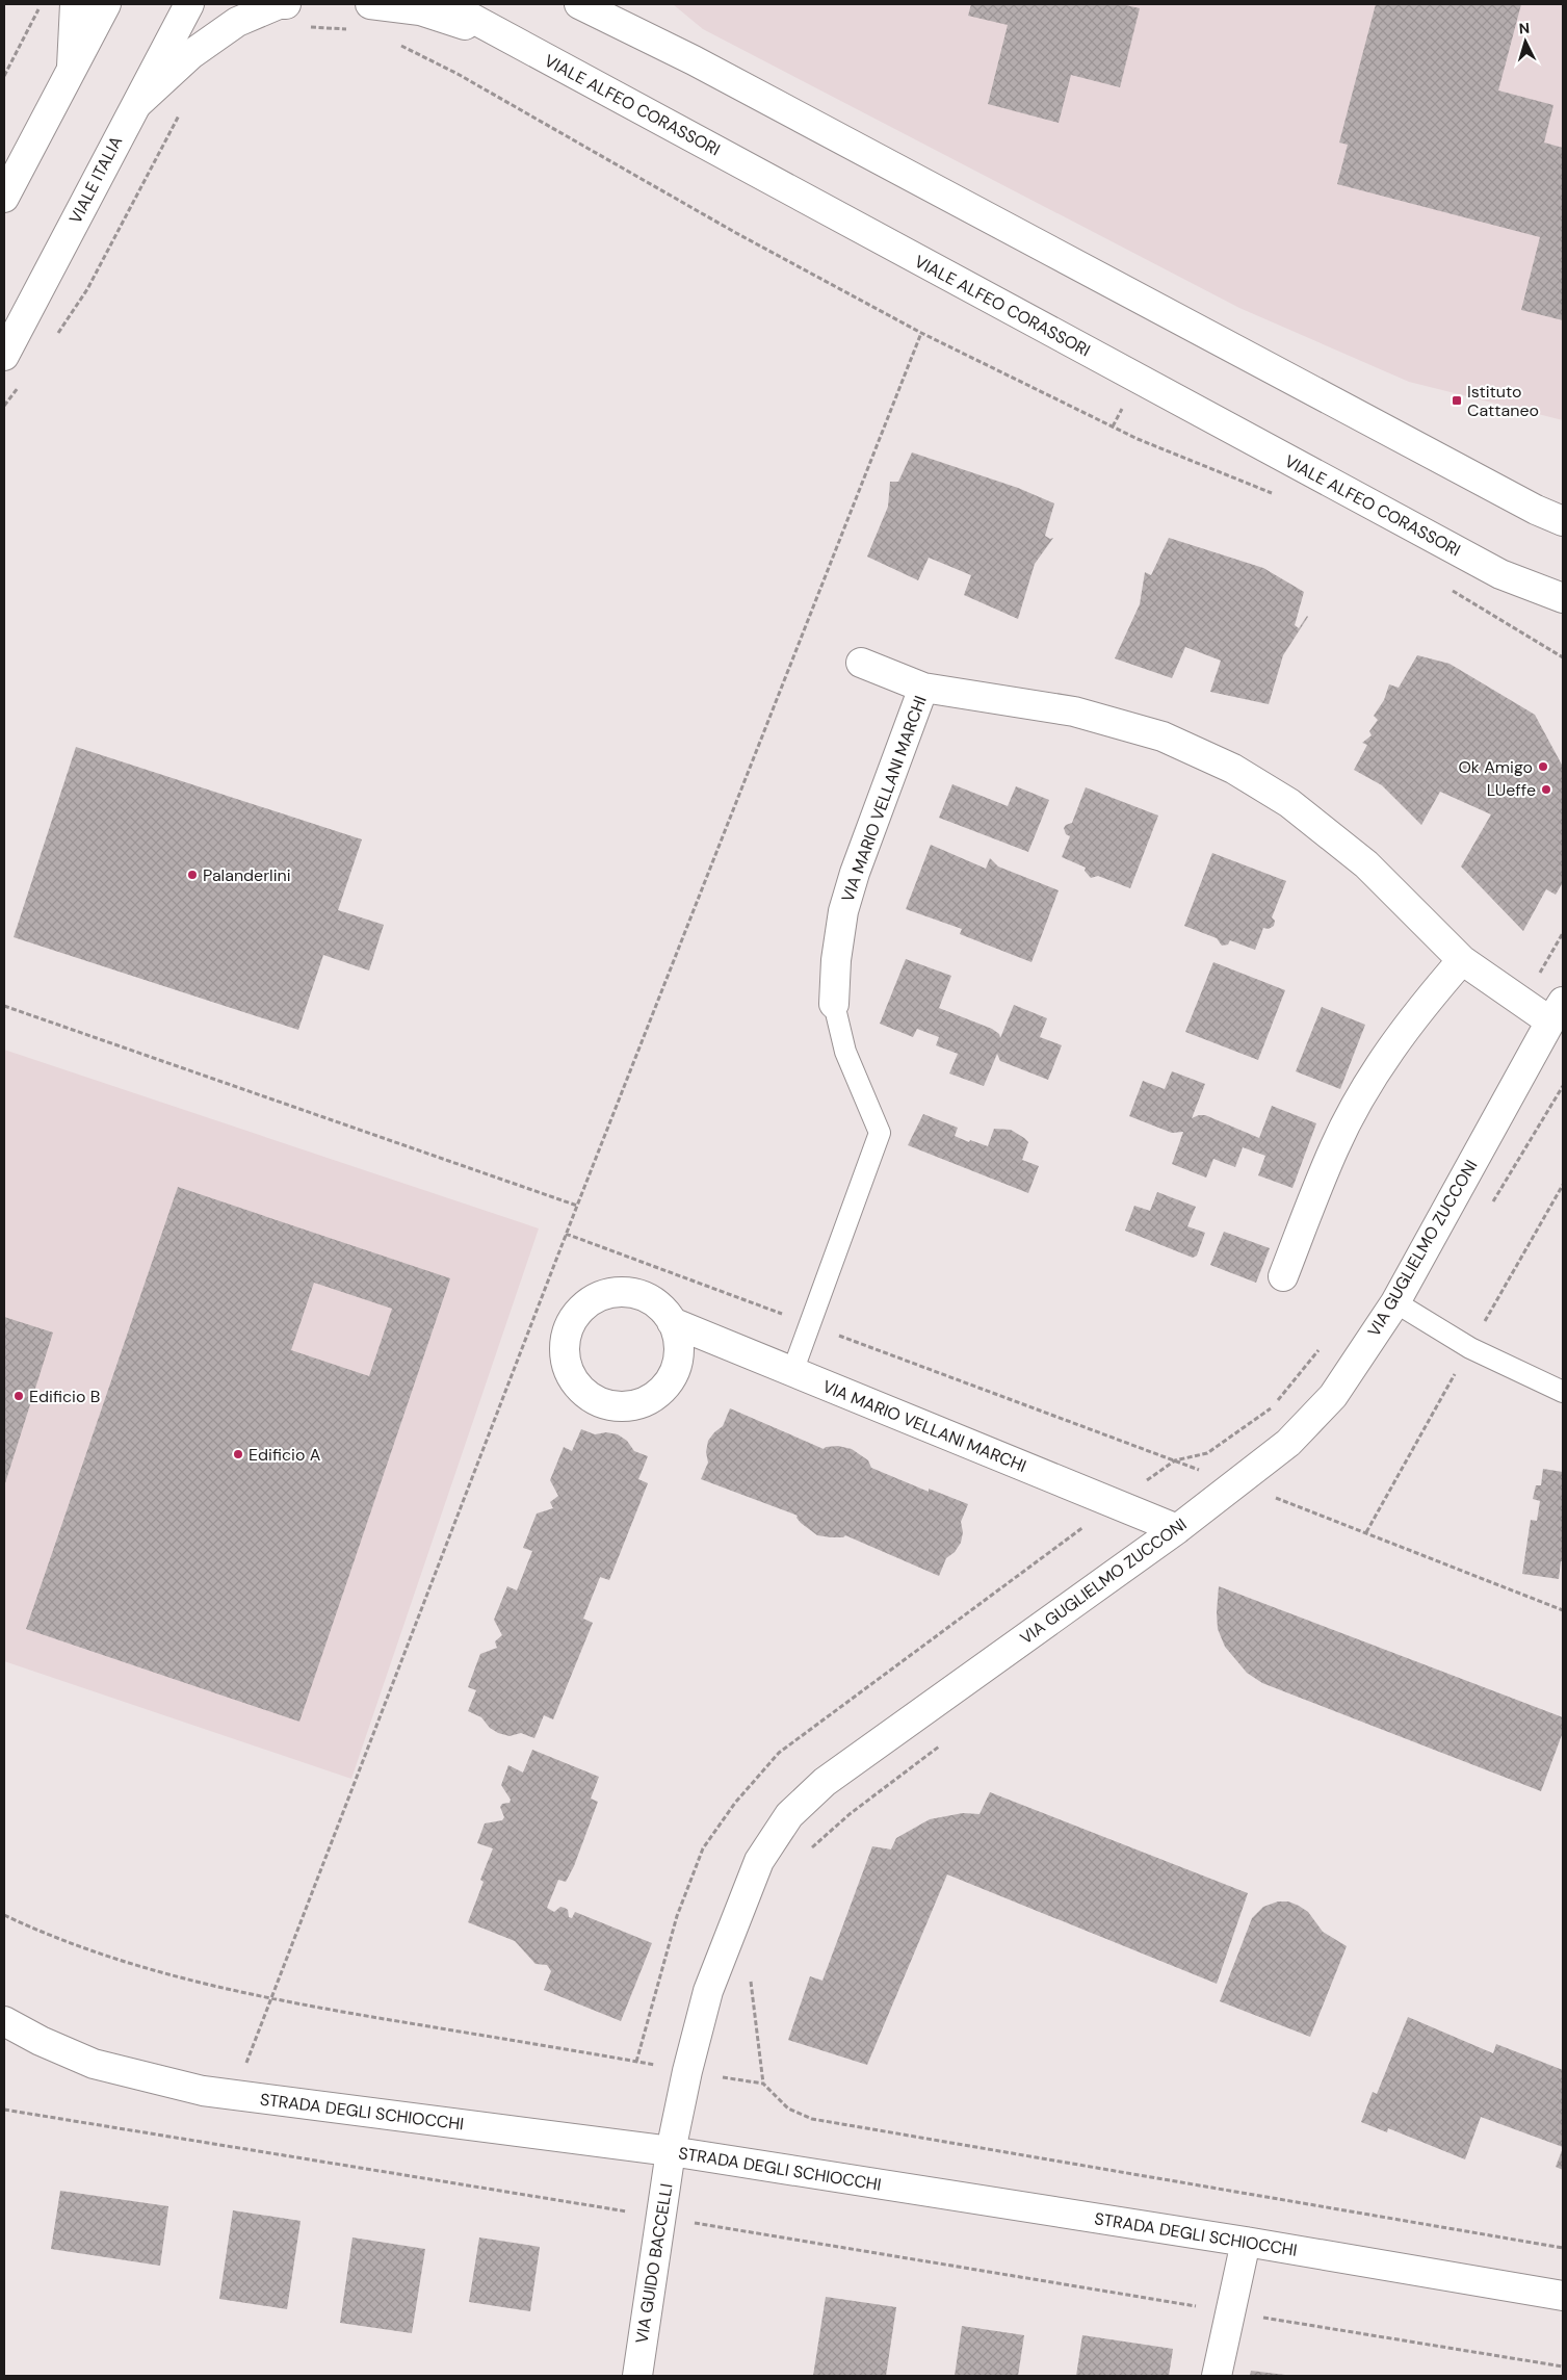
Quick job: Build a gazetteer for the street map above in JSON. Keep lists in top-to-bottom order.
{
  "streets": {
    "street": [
      "VIALE ALFEO CORASSORI",
      "VIALE ITALIA",
      "VIA MARIO VELLANI MARCHI",
      "VIA GUGLIELMO ZUCCONI",
      "STRADA DEGLI SCHIOCCHI",
      "VIA GUIDO BACCELLI"
    ]
  },
  "crossings": [
    ["VIA MARIO VELLANI MARCHI", "VIA GUGLIELMO ZUCCONI"],
    ["VIA GUGLIELMO ZUCCONI", "STRADA DEGLI SCHIOCCHI"],
    ["VIA GUGLIELMO ZUCCONI", "VIA GUIDO BACCELLI"],
    ["STRADA DEGLI SCHIOCCHI", "VIA GUIDO BACCELLI"]
  ],
  "places": {
    "transit": ["Istituto Cattaneo"],
    "other": [
      "Ok Amigo",
      "LUeffe",
      "Palanderlini",
      "Edificio B",
      "Edificio A"
    ]
  },
  "north": "top"
}
